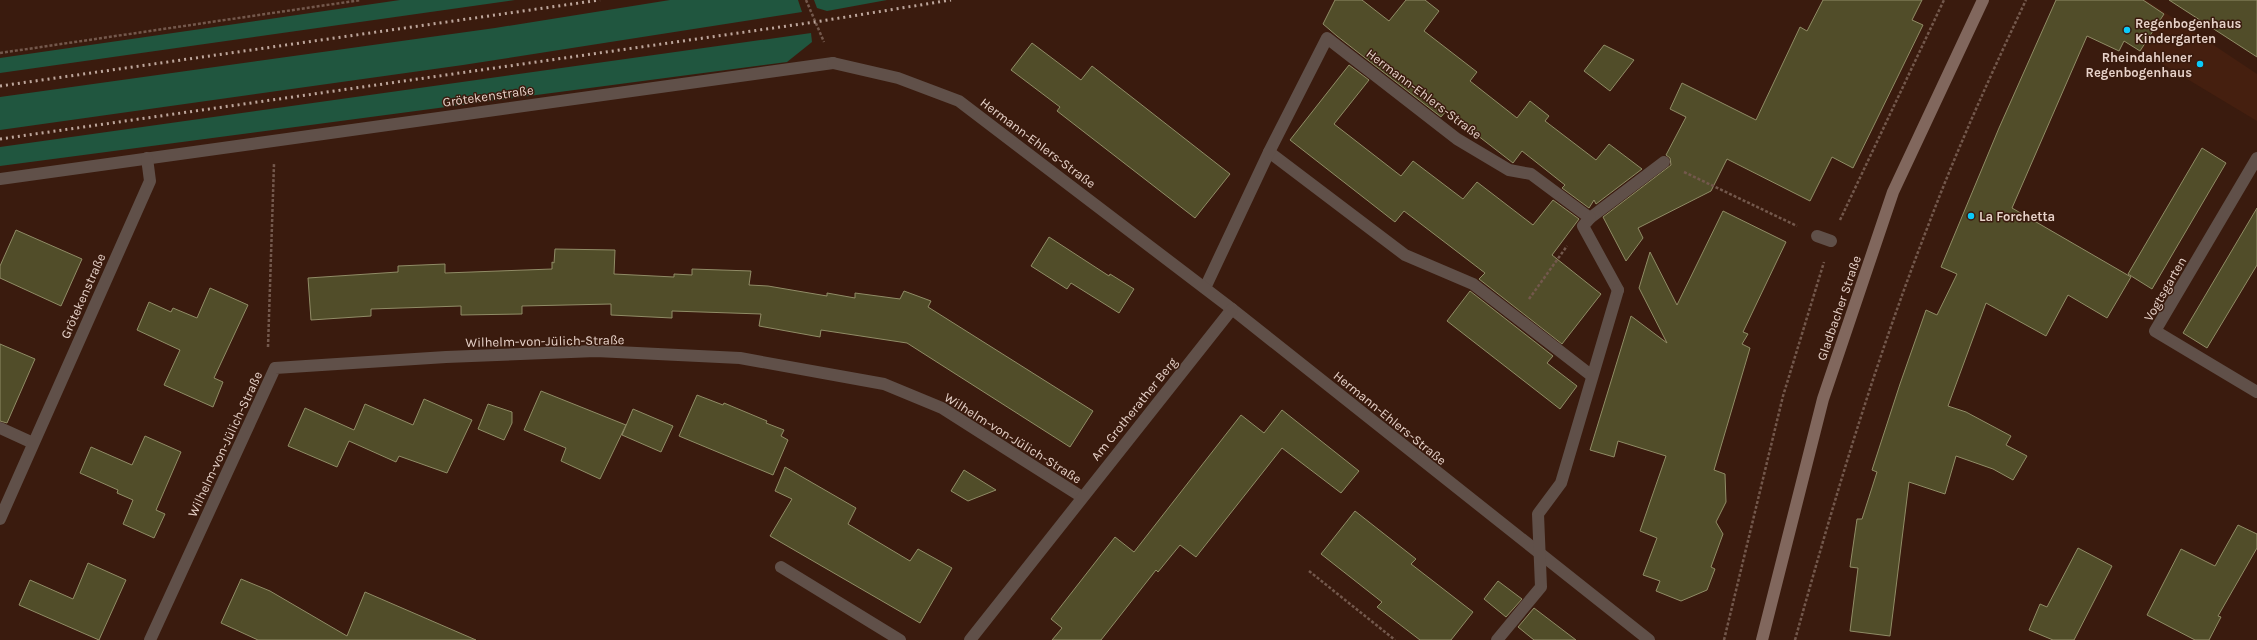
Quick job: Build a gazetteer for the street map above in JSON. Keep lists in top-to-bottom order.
{
  "streets": {
    "street": [
      "Hermann-Ehlers-Straße",
      "Grötekenstraße",
      "Vogtsgarten",
      "Gladbacher Straße",
      "Wilhelm-von-Jülich-Straße",
      "Am Grotherather Berg"
    ]
  },
  "crossings": [
    ["Hermann-Ehlers-Straße", "Grötekenstraße"],
    ["Hermann-Ehlers-Straße", "Am Grotherather Berg"],
    ["Wilhelm-von-Jülich-Straße", "Am Grotherather Berg"]
  ],
  "places": ["Regenbogenhaus Kindergarten", "Rheindahlener Regenbogenhaus", "La Forchetta"]
}
